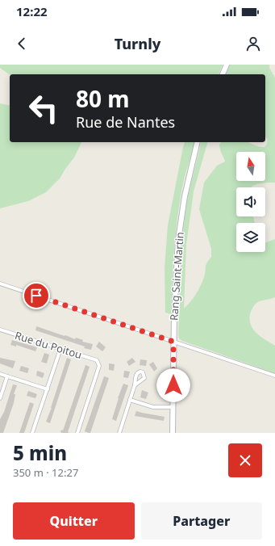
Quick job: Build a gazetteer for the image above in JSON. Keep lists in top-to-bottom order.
{
  "streets": {
    "street": ["Rang Saint-Martin", "Rue du Poitou"]
  },
  "north": "top",
  "page": {
    "status": "12:22",
    "header": "Turnly",
    "turn": ["80 m", "Rue de Nantes"],
    "heading": ["5 min", "350 m · 12:27"],
    "buttons": ["Quitter", "Partager"]
  }
}
